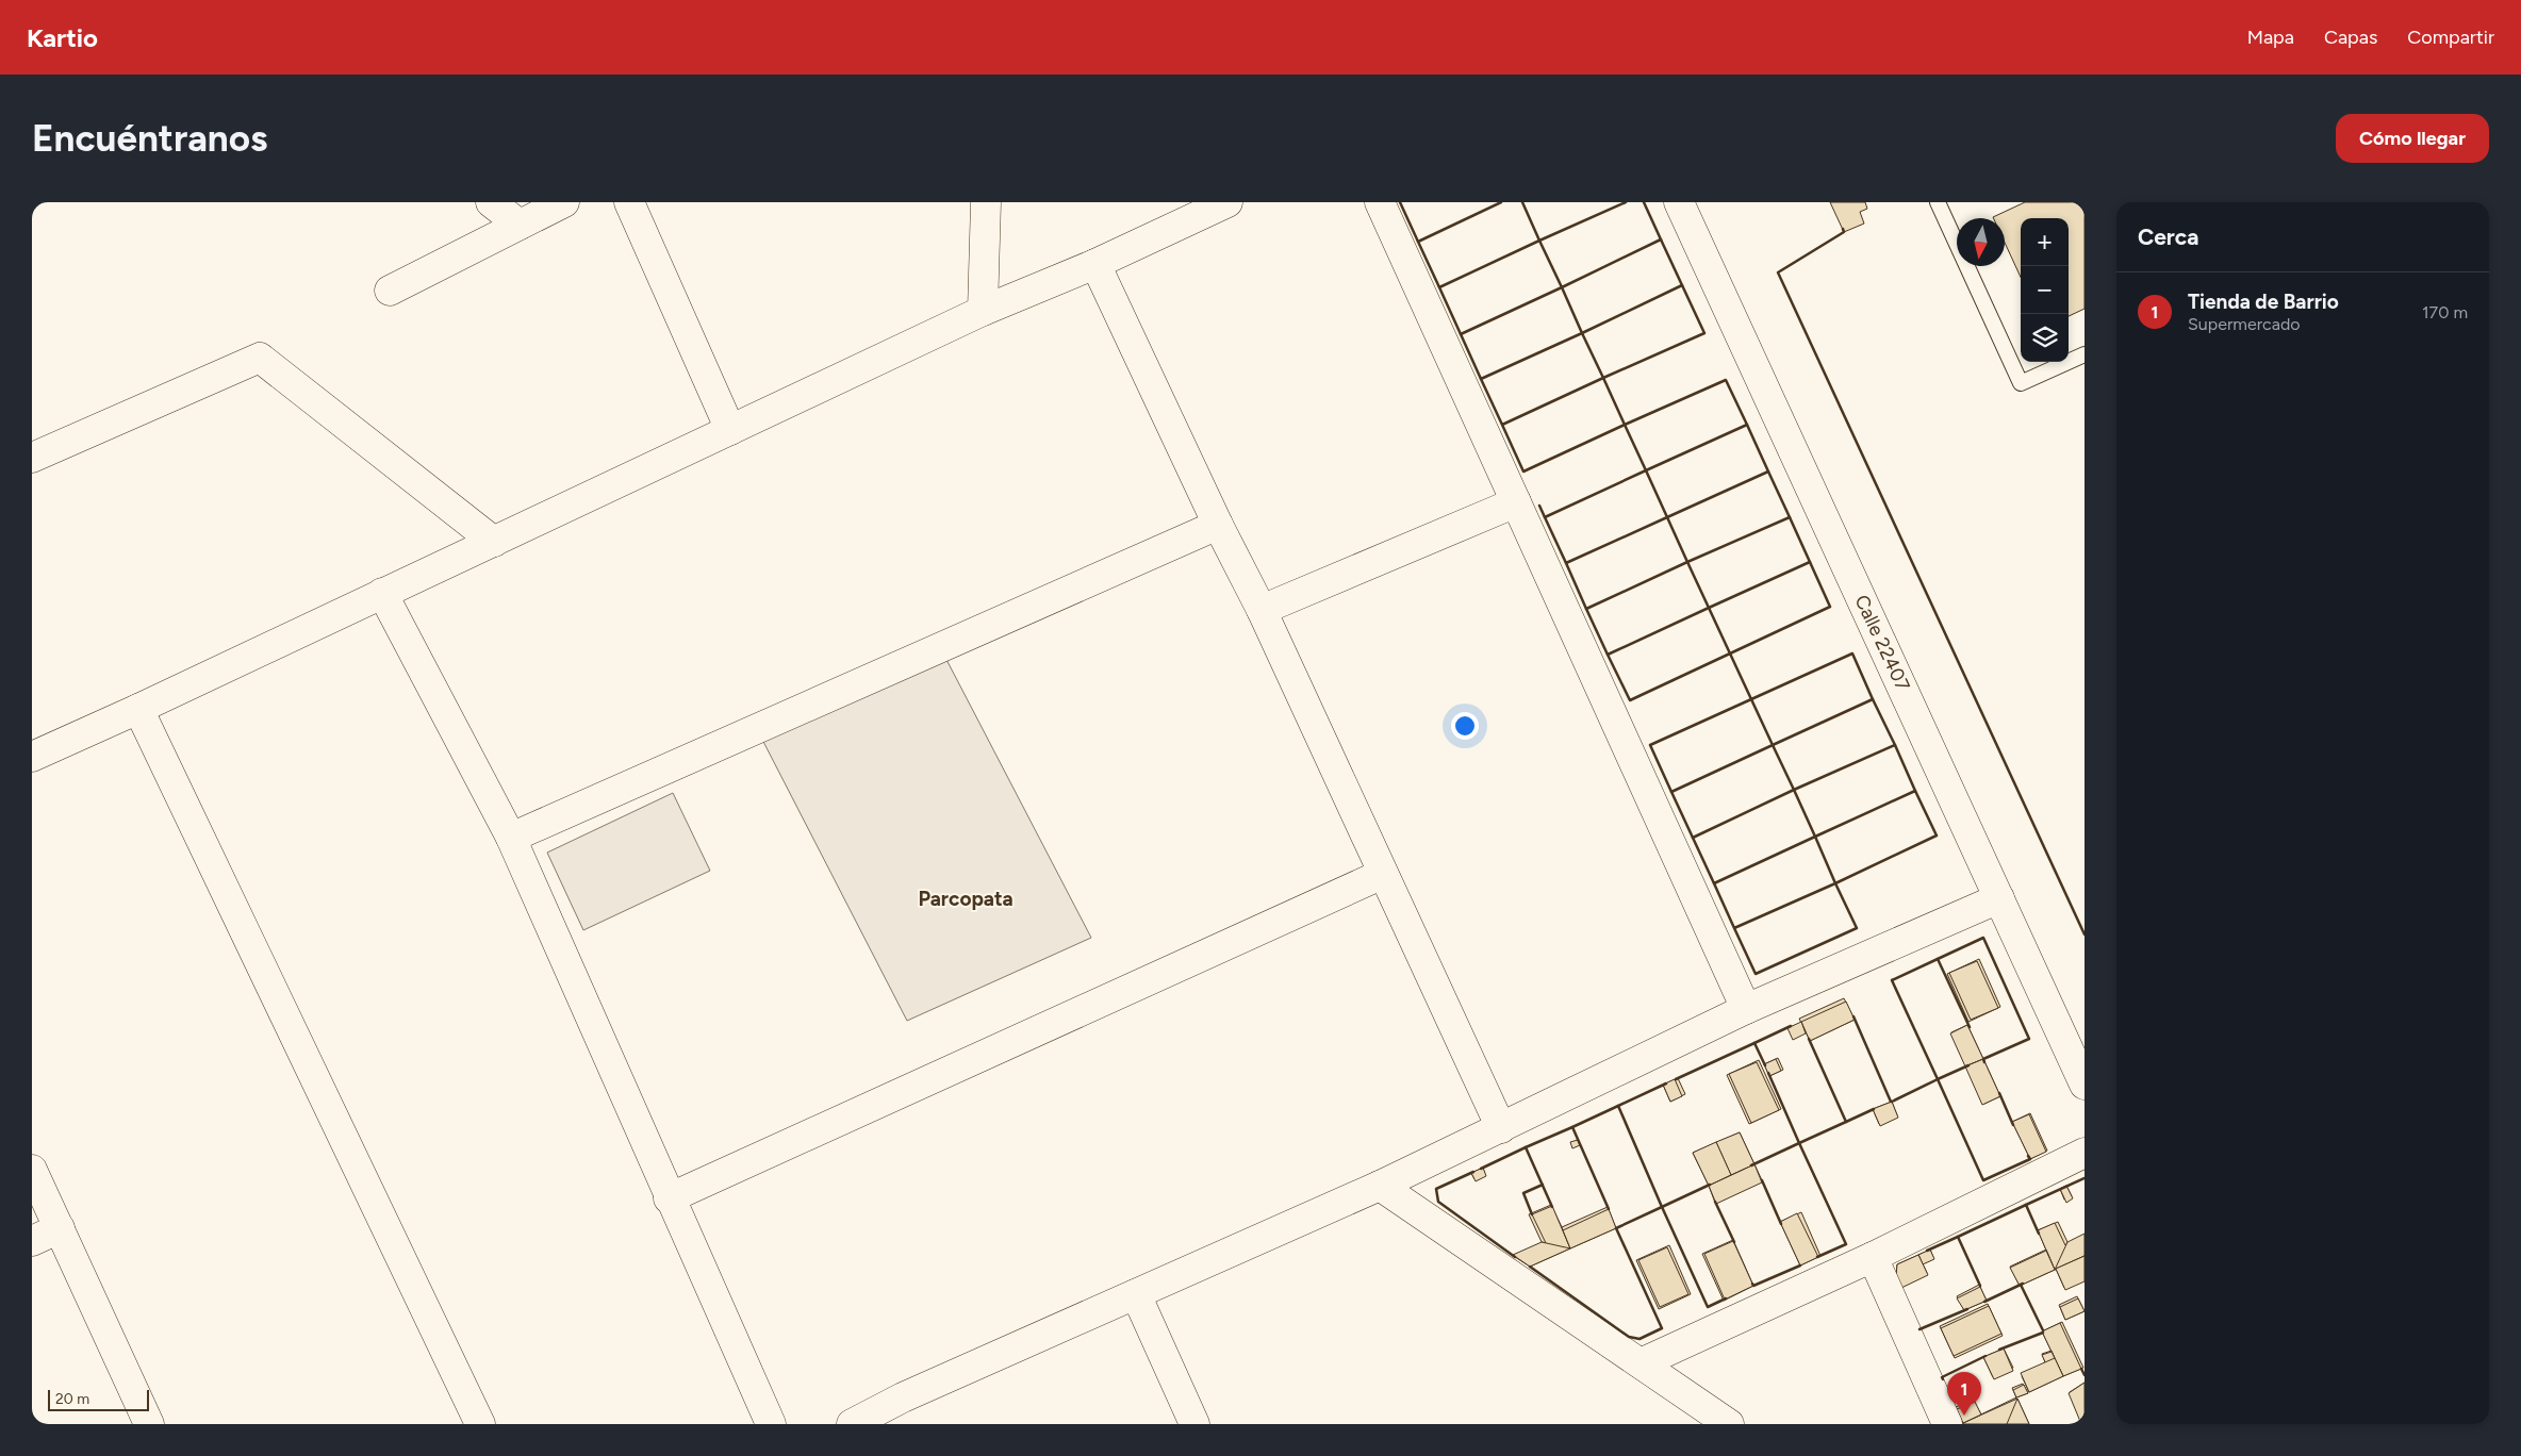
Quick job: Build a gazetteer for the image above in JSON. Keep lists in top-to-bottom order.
{
  "streets": {
    "street": ["Calle 22407"]
  },
  "districts": ["Parcopata"],
  "scale_bar": "20 m",
  "north": "bottom",
  "page": {
    "header": "Kartio",
    "nav": ["Mapa", "Capas", "Compartir"],
    "buttons": "Cómo llegar",
    "title": "Encuéntranos",
    "heading": "Cerca",
    "map_buttons": ["+", "−"],
    "list": [
      {
        "mark": "1",
        "name": "Tienda de Barrio",
        "note": "Supermercado",
        "value": "170 m"
      }
    ],
    "pins": "1",
    "scale": "20 m"
  }
}
